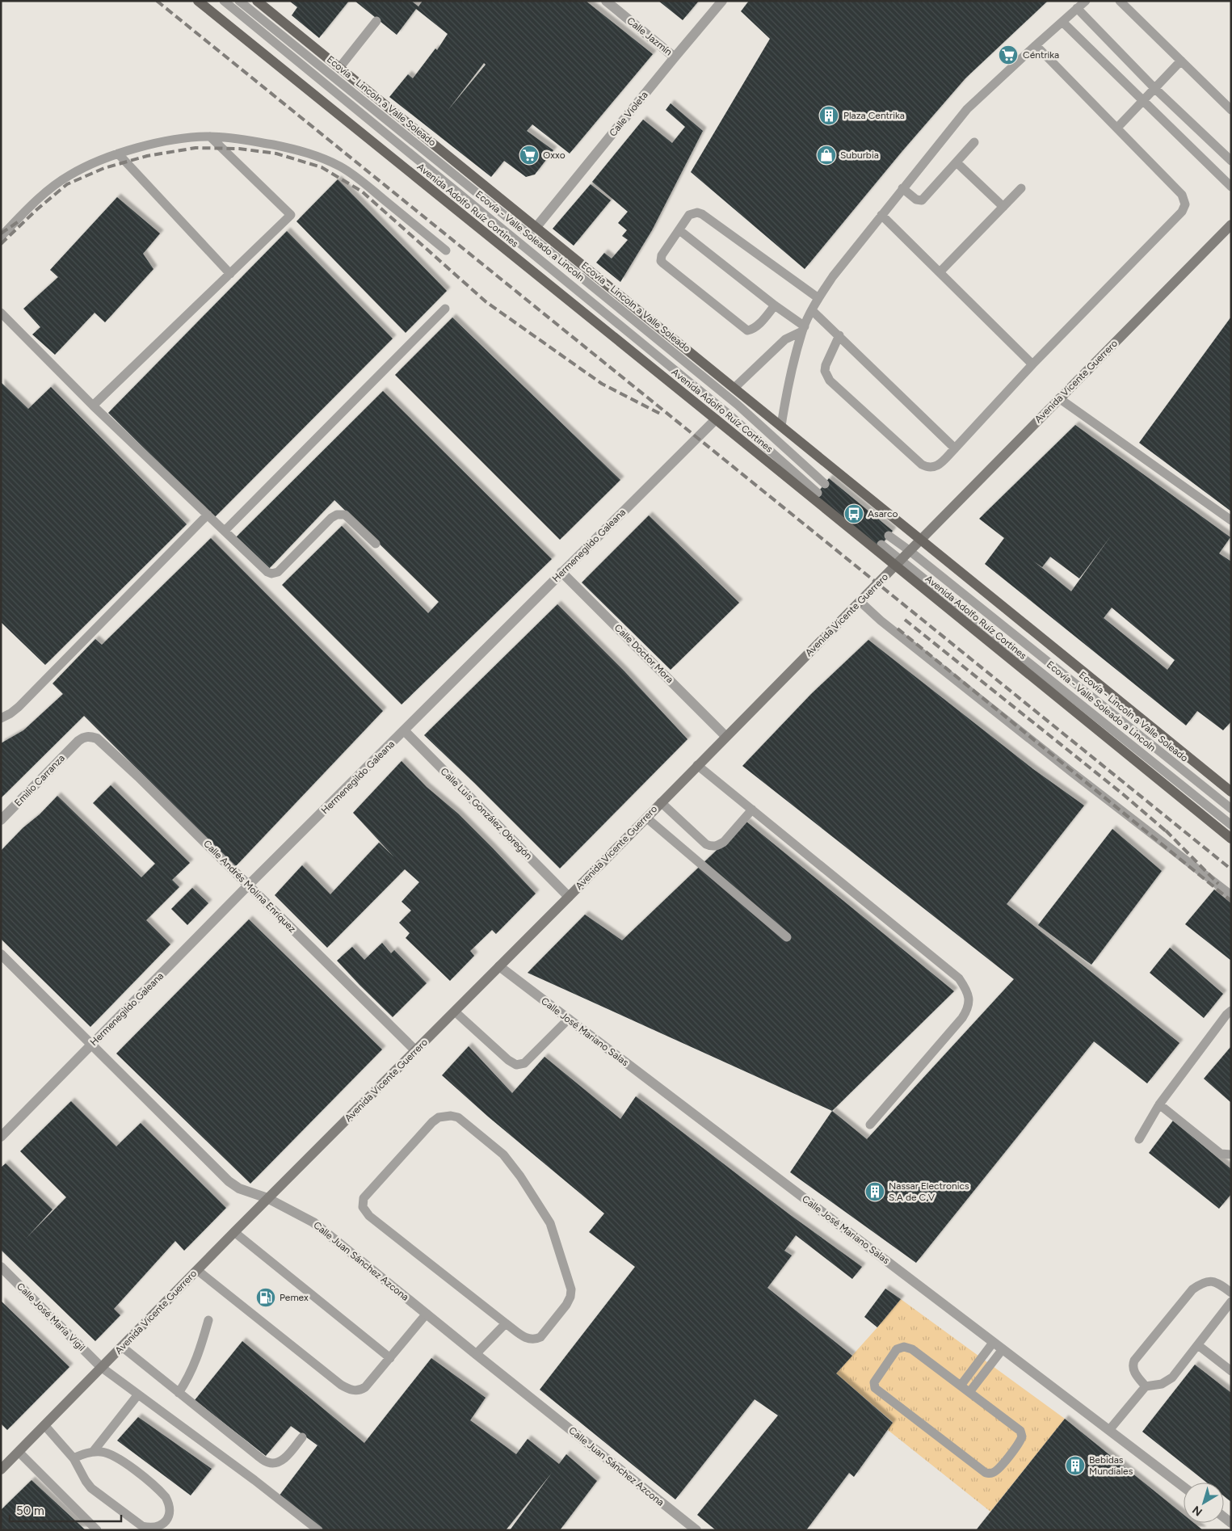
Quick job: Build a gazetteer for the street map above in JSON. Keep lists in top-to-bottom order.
{
  "streets": {
    "main road": ["Avenida Adolfo Ruíz Cortines", "Avenida Vicente Guerrero"],
    "street": [
      "Calle Jazmín",
      "Calle Violeta",
      "Hermenegildo Galeana",
      "Calle Doctor Mora",
      "Emilio Carranza",
      "Calle Luis González Obregón",
      "Calle Andrés Molina Enríquez",
      "Calle José Mariano Salas",
      "Calle Juan Sánchez Azcona",
      "Calle José María Vigil"
    ],
    "lane": ["Ecovía - Lincoln a Valle Soleado", "Ecovía - Valle Soleado a Lincoln"]
  },
  "crossings": [
    ["Calle Jazmín", "Calle Violeta"],
    ["Ecovía - Lincoln a Valle Soleado", "Avenida Vicente Guerrero"],
    ["Avenida Adolfo Ruíz Cortines", "Ecovía - Valle Soleado a Lincoln"],
    ["Avenida Adolfo Ruíz Cortines", "Avenida Vicente Guerrero"],
    ["Avenida Adolfo Ruíz Cortines", "Hermenegildo Galeana"],
    ["Ecovía - Valle Soleado a Lincoln", "Avenida Vicente Guerrero"],
    ["Avenida Vicente Guerrero", "Calle Doctor Mora"],
    ["Avenida Vicente Guerrero", "Calle Luis González Obregón"],
    ["Avenida Vicente Guerrero", "Calle Andrés Molina Enríquez"],
    ["Avenida Vicente Guerrero", "Calle José Mariano Salas"],
    ["Avenida Vicente Guerrero", "Calle Juan Sánchez Azcona"],
    ["Avenida Vicente Guerrero", "Calle José María Vigil"],
    ["Hermenegildo Galeana", "Calle Doctor Mora"],
    ["Hermenegildo Galeana", "Calle Luis González Obregón"],
    ["Hermenegildo Galeana", "Calle Andrés Molina Enríquez"],
    ["Hermenegildo Galeana", "Calle Juan Sánchez Azcona"],
    ["Emilio Carranza", "Calle Andrés Molina Enríquez"]
  ],
  "places": {
    "supermarket": ["Céntrika", "Oxxo"],
    "building": ["Plaza Centrika", "Nassar Electronics S.A de C.V", "Bebidas Mundiales"],
    "shop": ["Suburbia"],
    "bus stop": ["Asarco"],
    "fuel station": ["Pemex"]
  },
  "scale_bar": "50 m",
  "north": "bottom left"
}
